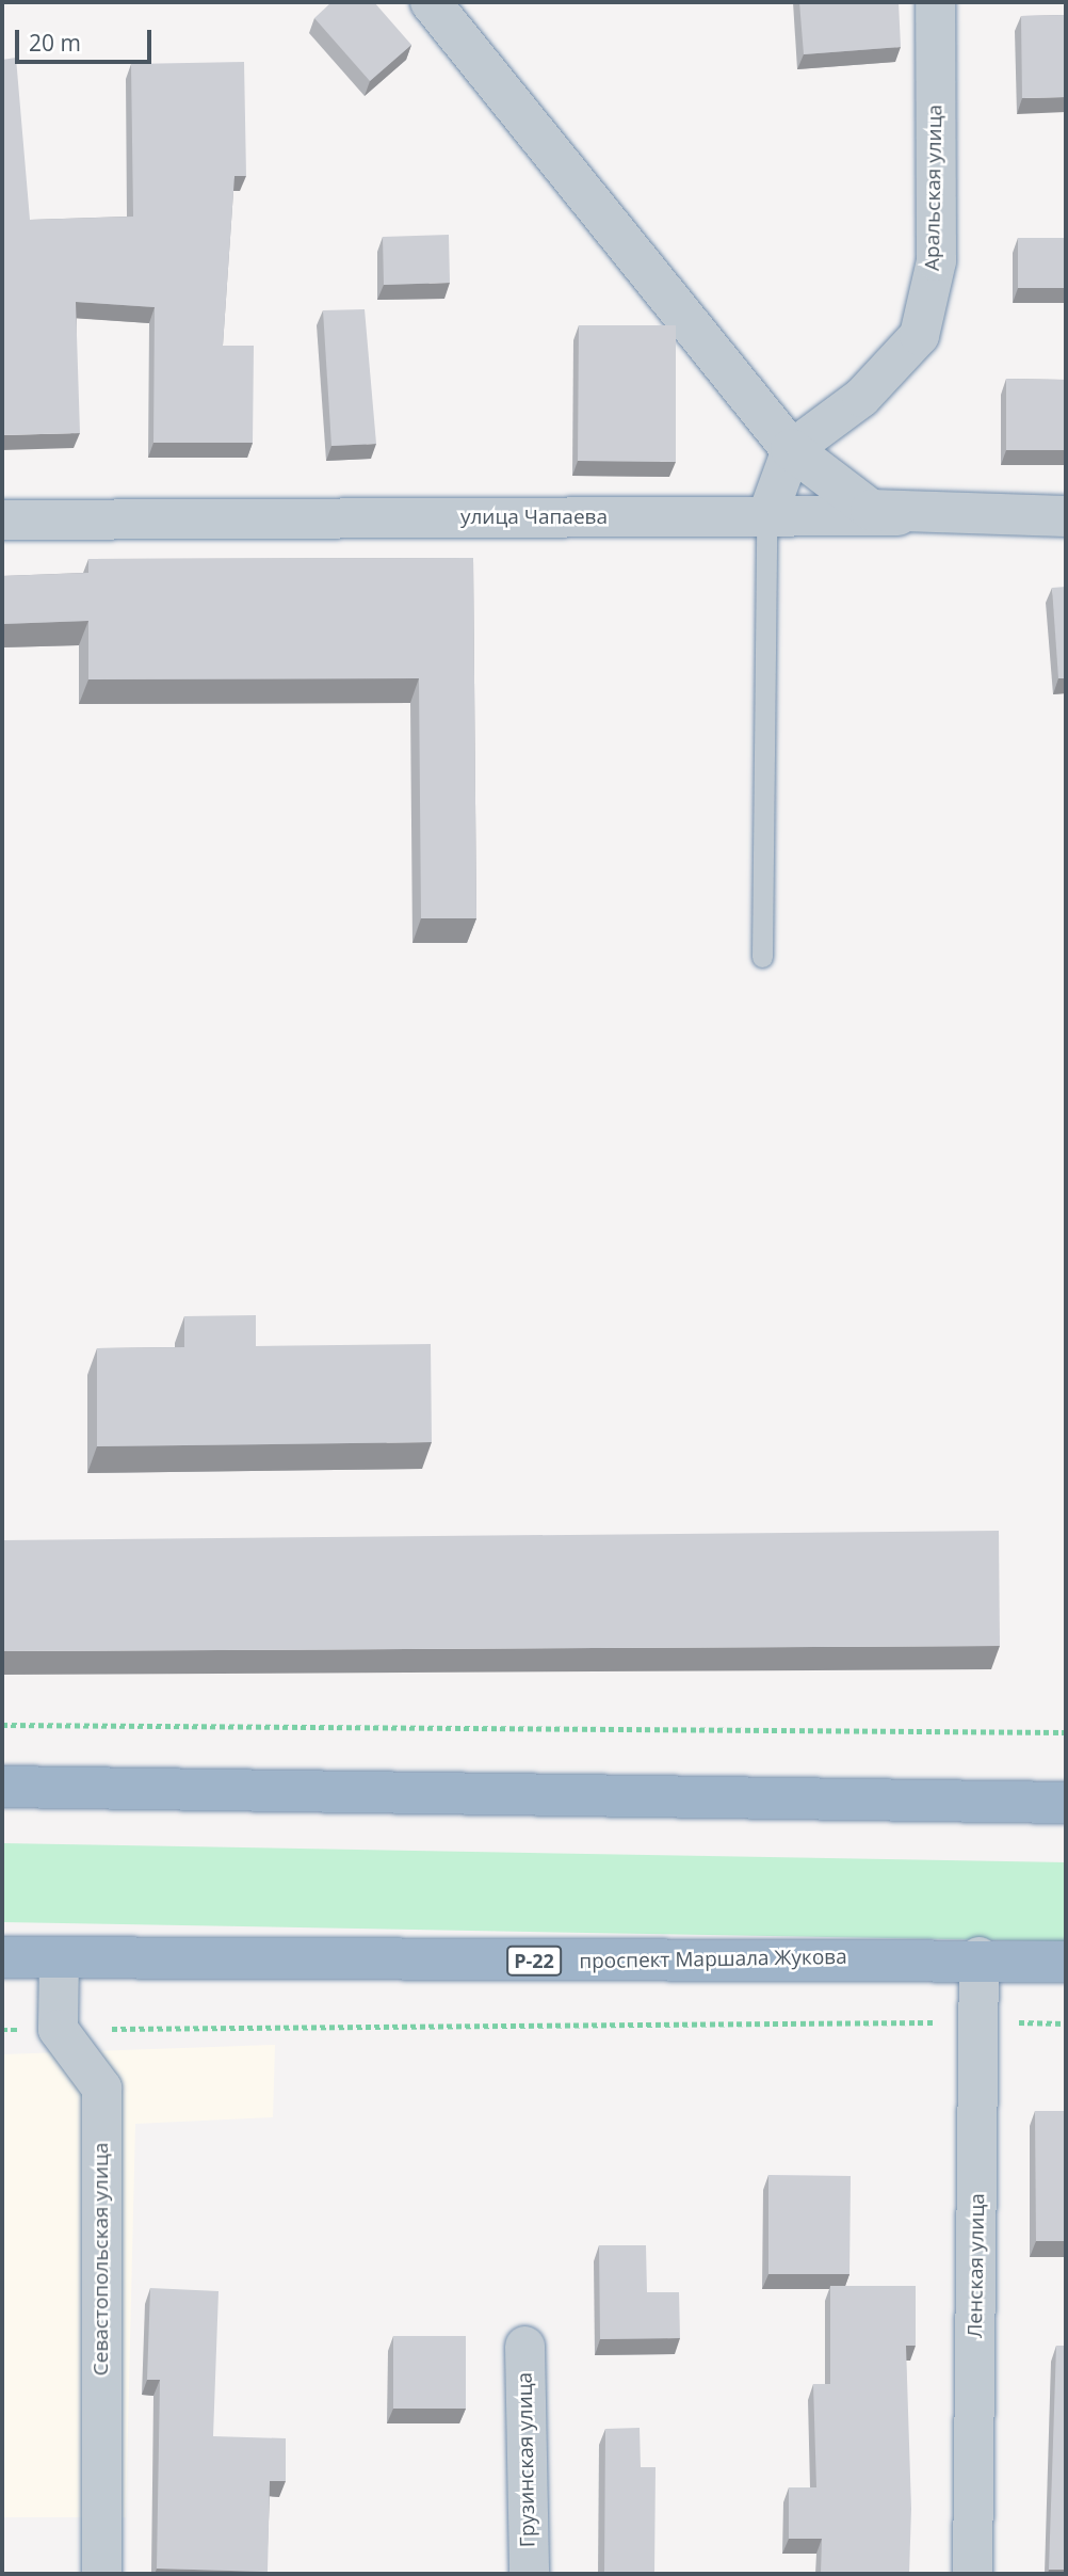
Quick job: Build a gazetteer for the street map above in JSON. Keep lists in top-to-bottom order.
{
  "streets": {
    "highway": ["проспект Маршала Жукова", "Р-22"],
    "street": [
      "Аральская улица",
      "улица Чапаева",
      "Севастопольская улица",
      "Ленская улица",
      "Грузинская улица"
    ]
  },
  "crossings": [
    ["проспект Маршала Жукова", "Ленская улица"]
  ],
  "scale_bar": "20 m"
}
